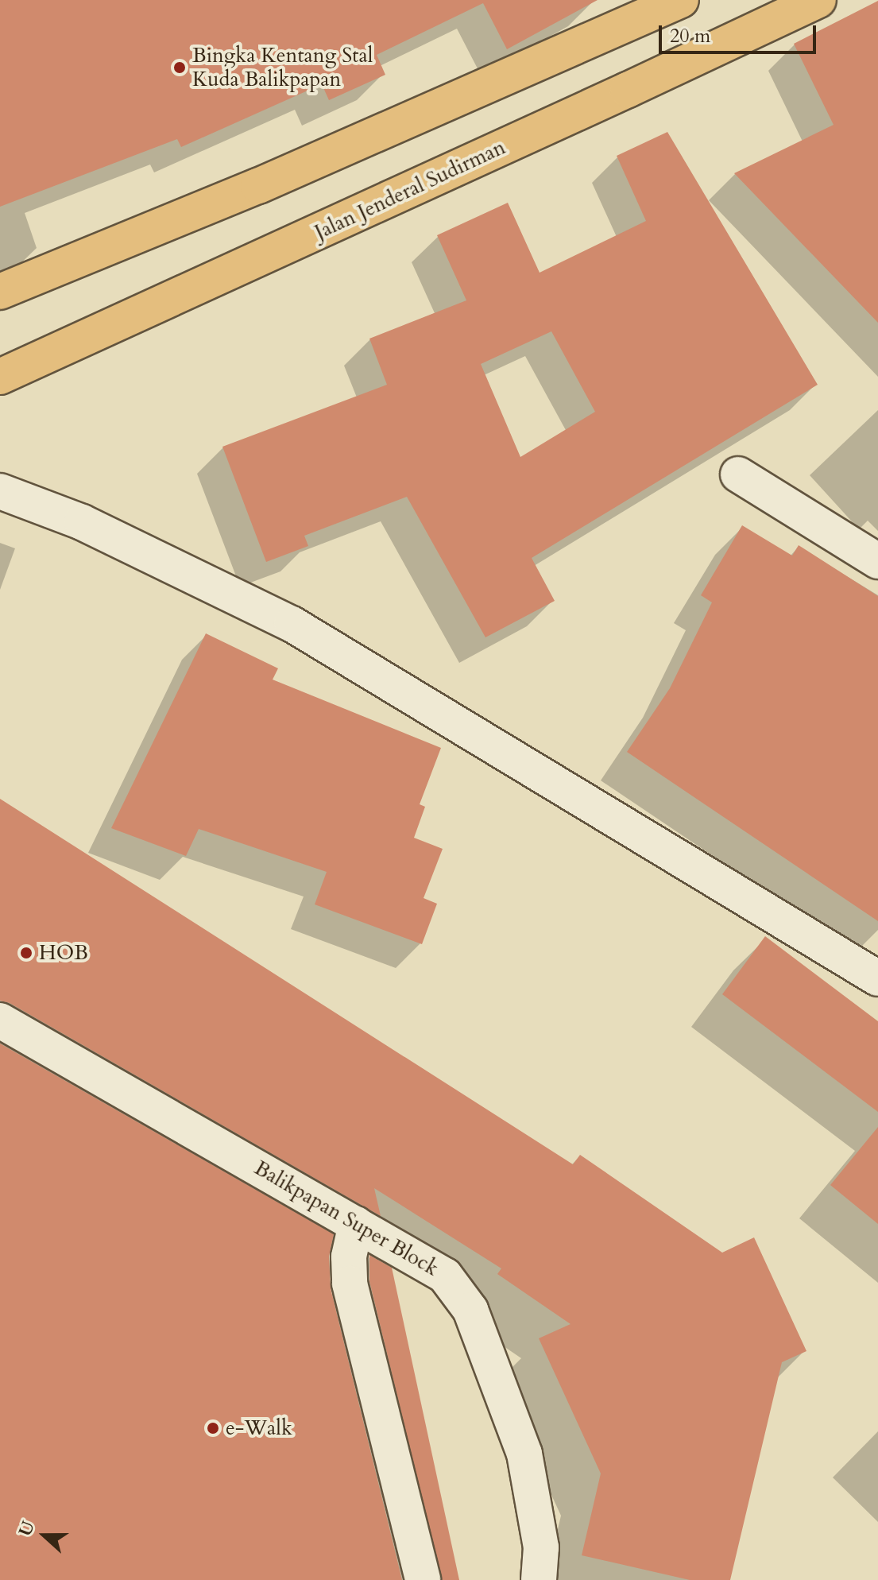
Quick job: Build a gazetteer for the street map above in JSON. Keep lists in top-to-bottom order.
{
  "streets": {
    "highway": ["Jalan Jenderal Sudirman"],
    "street": ["Balikpapan Super Block"]
  },
  "places": ["Bingka Kentang Stal Kuda Balikpapan", "HOB", "e-Walk"],
  "scale_bar": "20 m",
  "north": "left"
}
